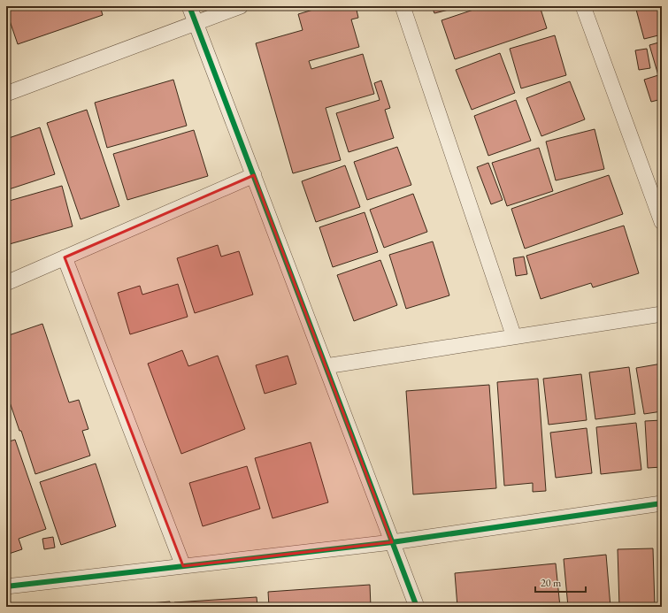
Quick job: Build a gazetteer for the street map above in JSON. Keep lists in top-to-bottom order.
{
  "scale_bar": "20 m"
}
